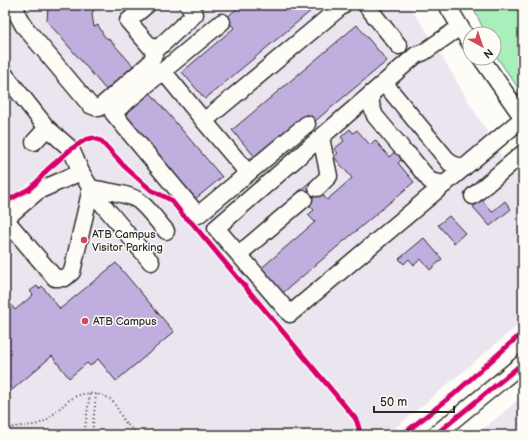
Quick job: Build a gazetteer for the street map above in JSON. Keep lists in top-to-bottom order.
{
  "places": ["ATB Campus Visitor Parking", "ATB Campus"],
  "scale_bar": "50 m",
  "north": "bottom right"
}
